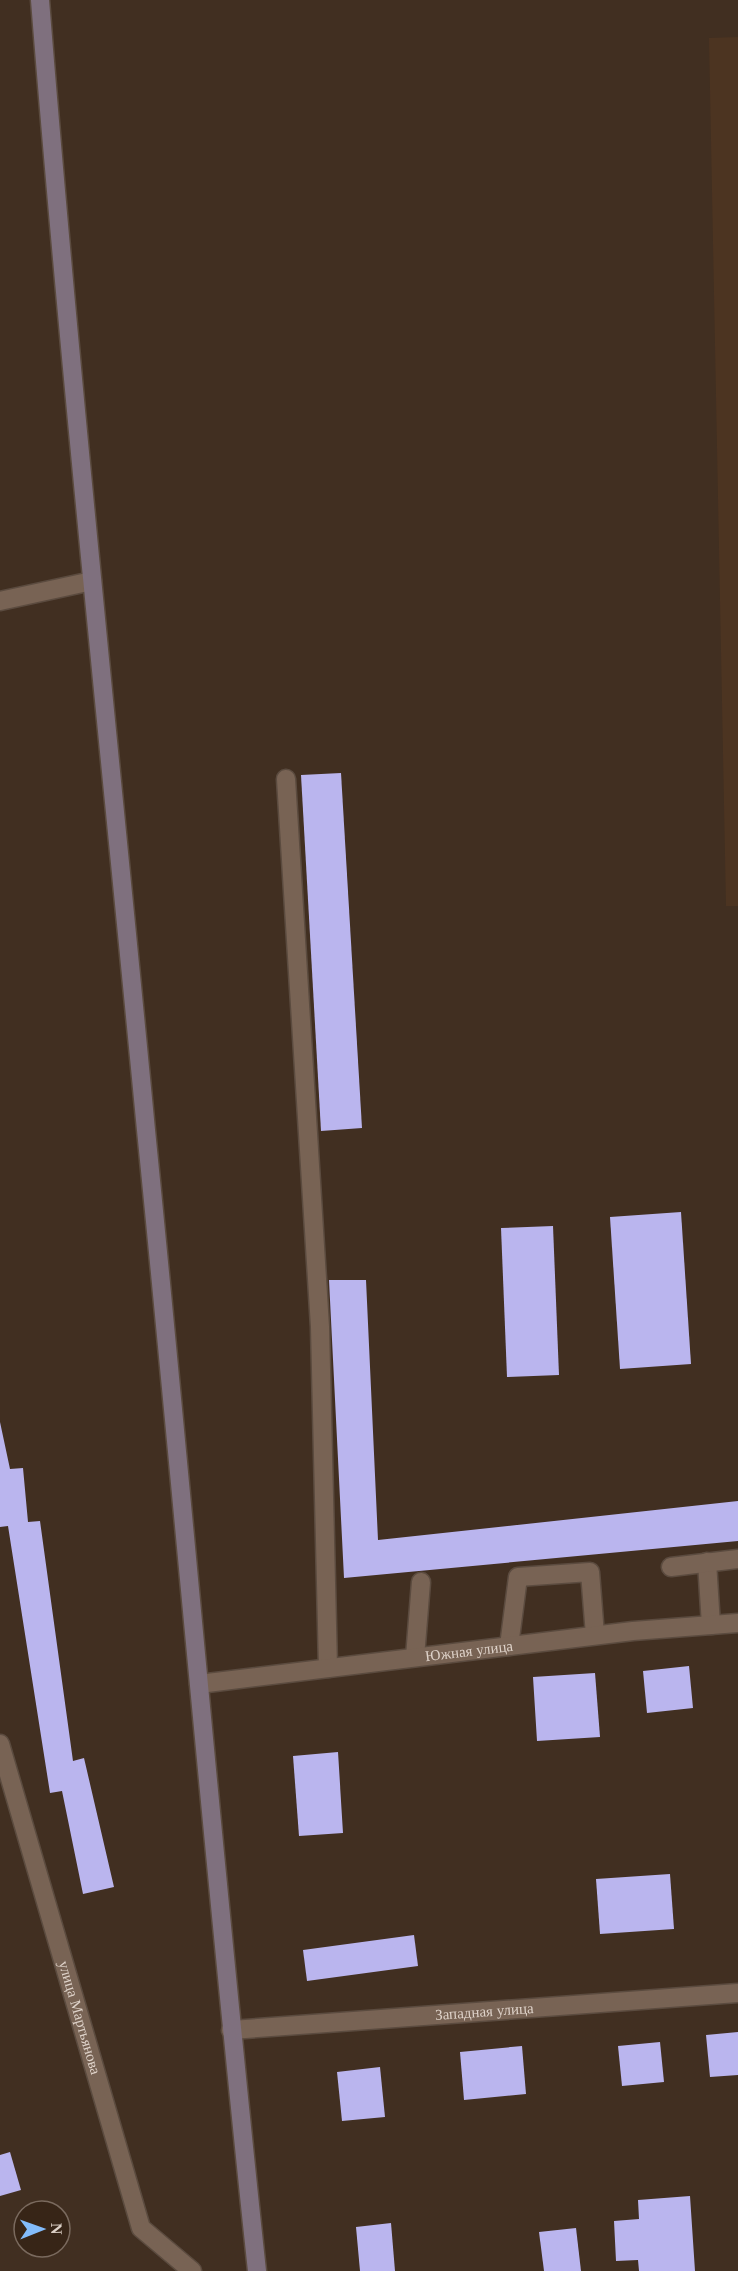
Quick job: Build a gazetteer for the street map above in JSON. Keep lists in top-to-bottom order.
{
  "streets": {
    "street": ["Южная улица", "Западная улица", "улица Мартьянова"]
  },
  "north": "right"
}
